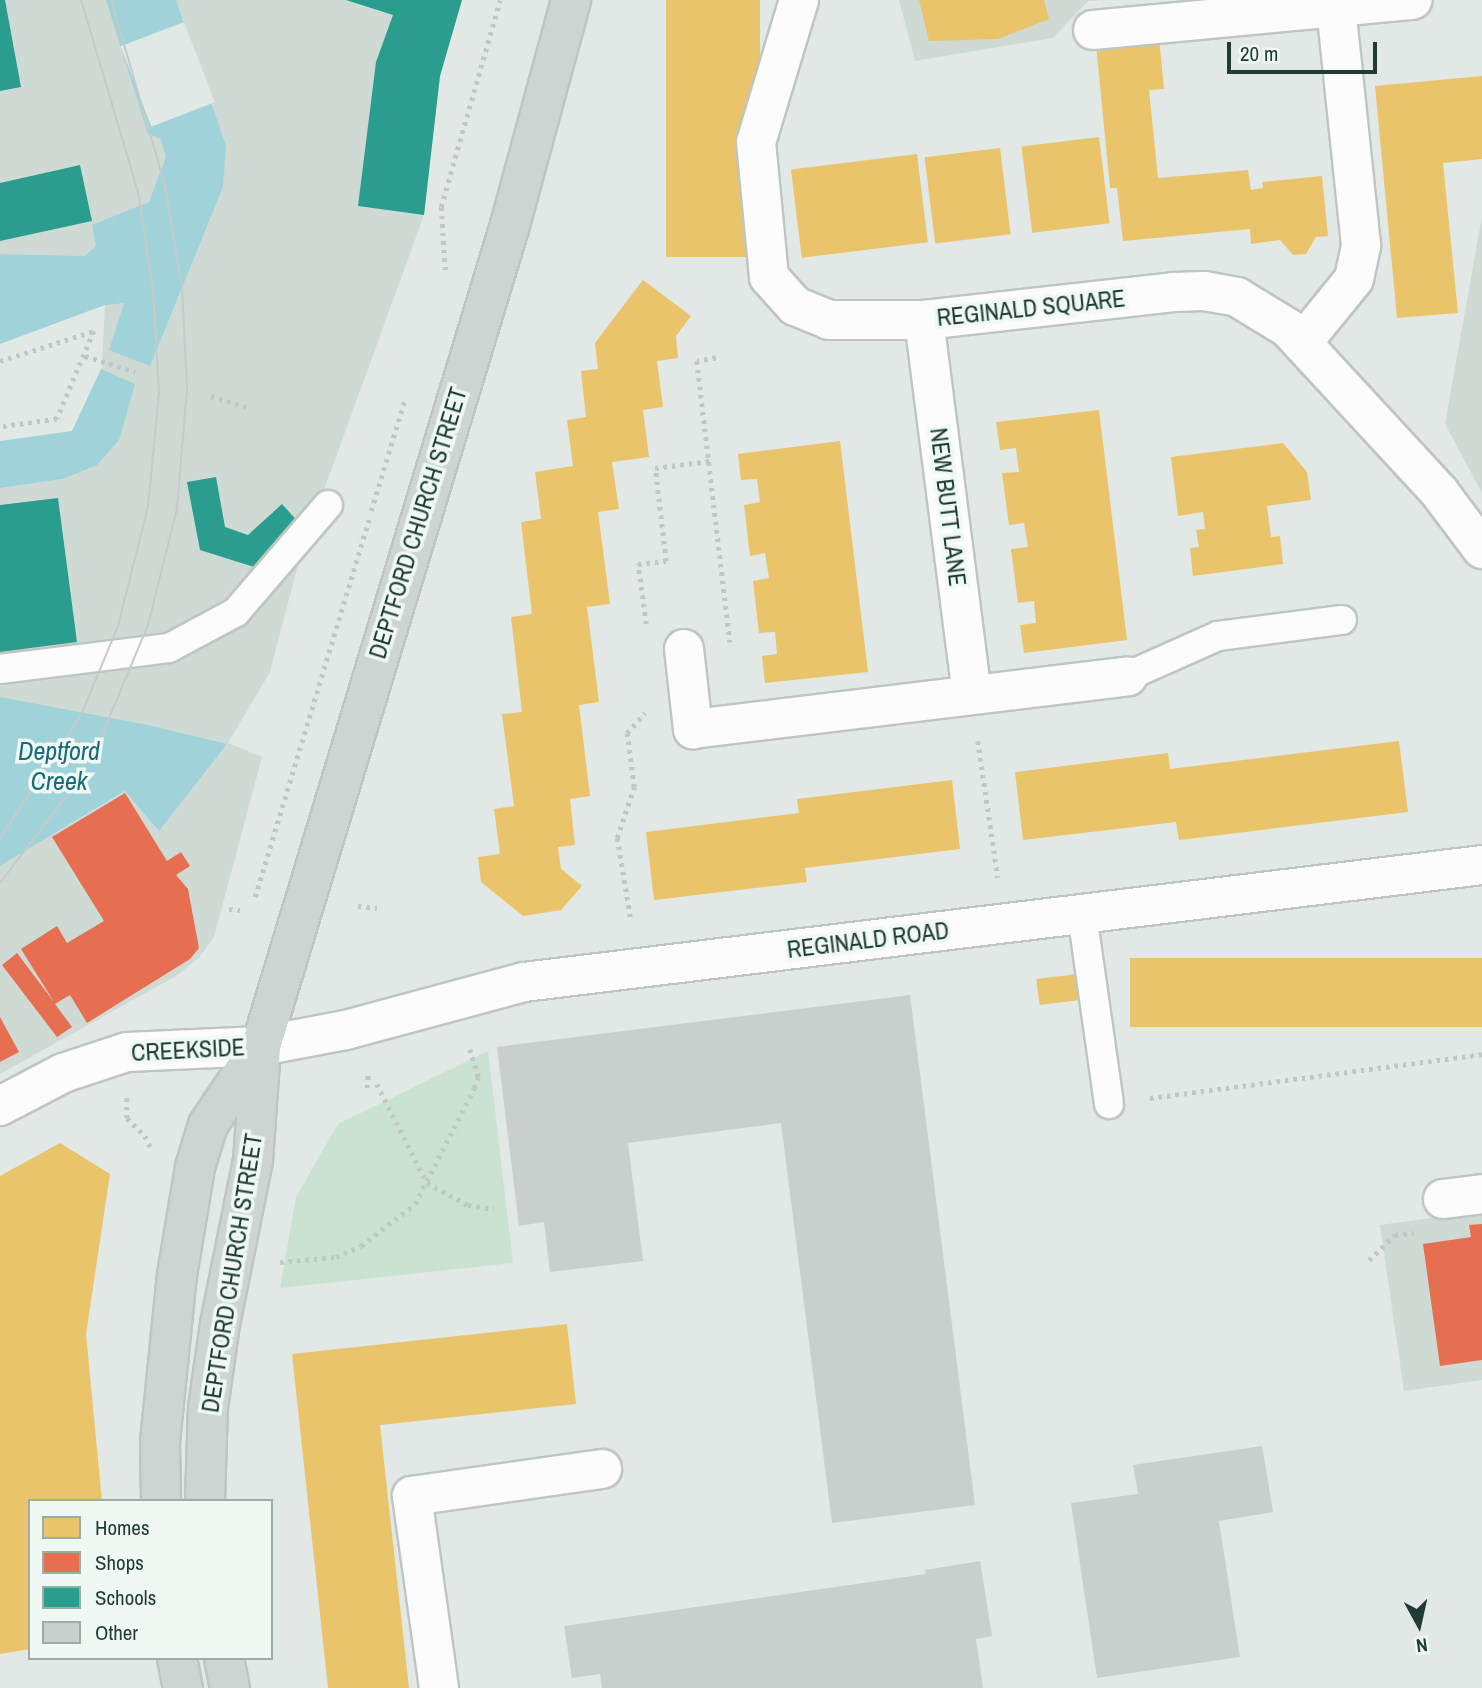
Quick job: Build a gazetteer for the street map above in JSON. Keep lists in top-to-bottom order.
{
  "streets": {
    "main road": ["DEPTFORD CHURCH STREET"],
    "street": [
      "REGINALD SQUARE",
      "NEW BUTT LANE",
      "REGINALD ROAD",
      "CREEKSIDE"
    ]
  },
  "crossings": [
    ["REGINALD SQUARE", "NEW BUTT LANE"],
    ["DEPTFORD CHURCH STREET", "REGINALD ROAD"],
    ["DEPTFORD CHURCH STREET", "CREEKSIDE"],
    ["REGINALD ROAD", "CREEKSIDE"]
  ],
  "water": ["Deptford Creek"],
  "legend": [
    "Homes",
    "Shops",
    "Schools",
    "Other"
  ],
  "scale_bar": "20 m",
  "north": "bottom"
}
